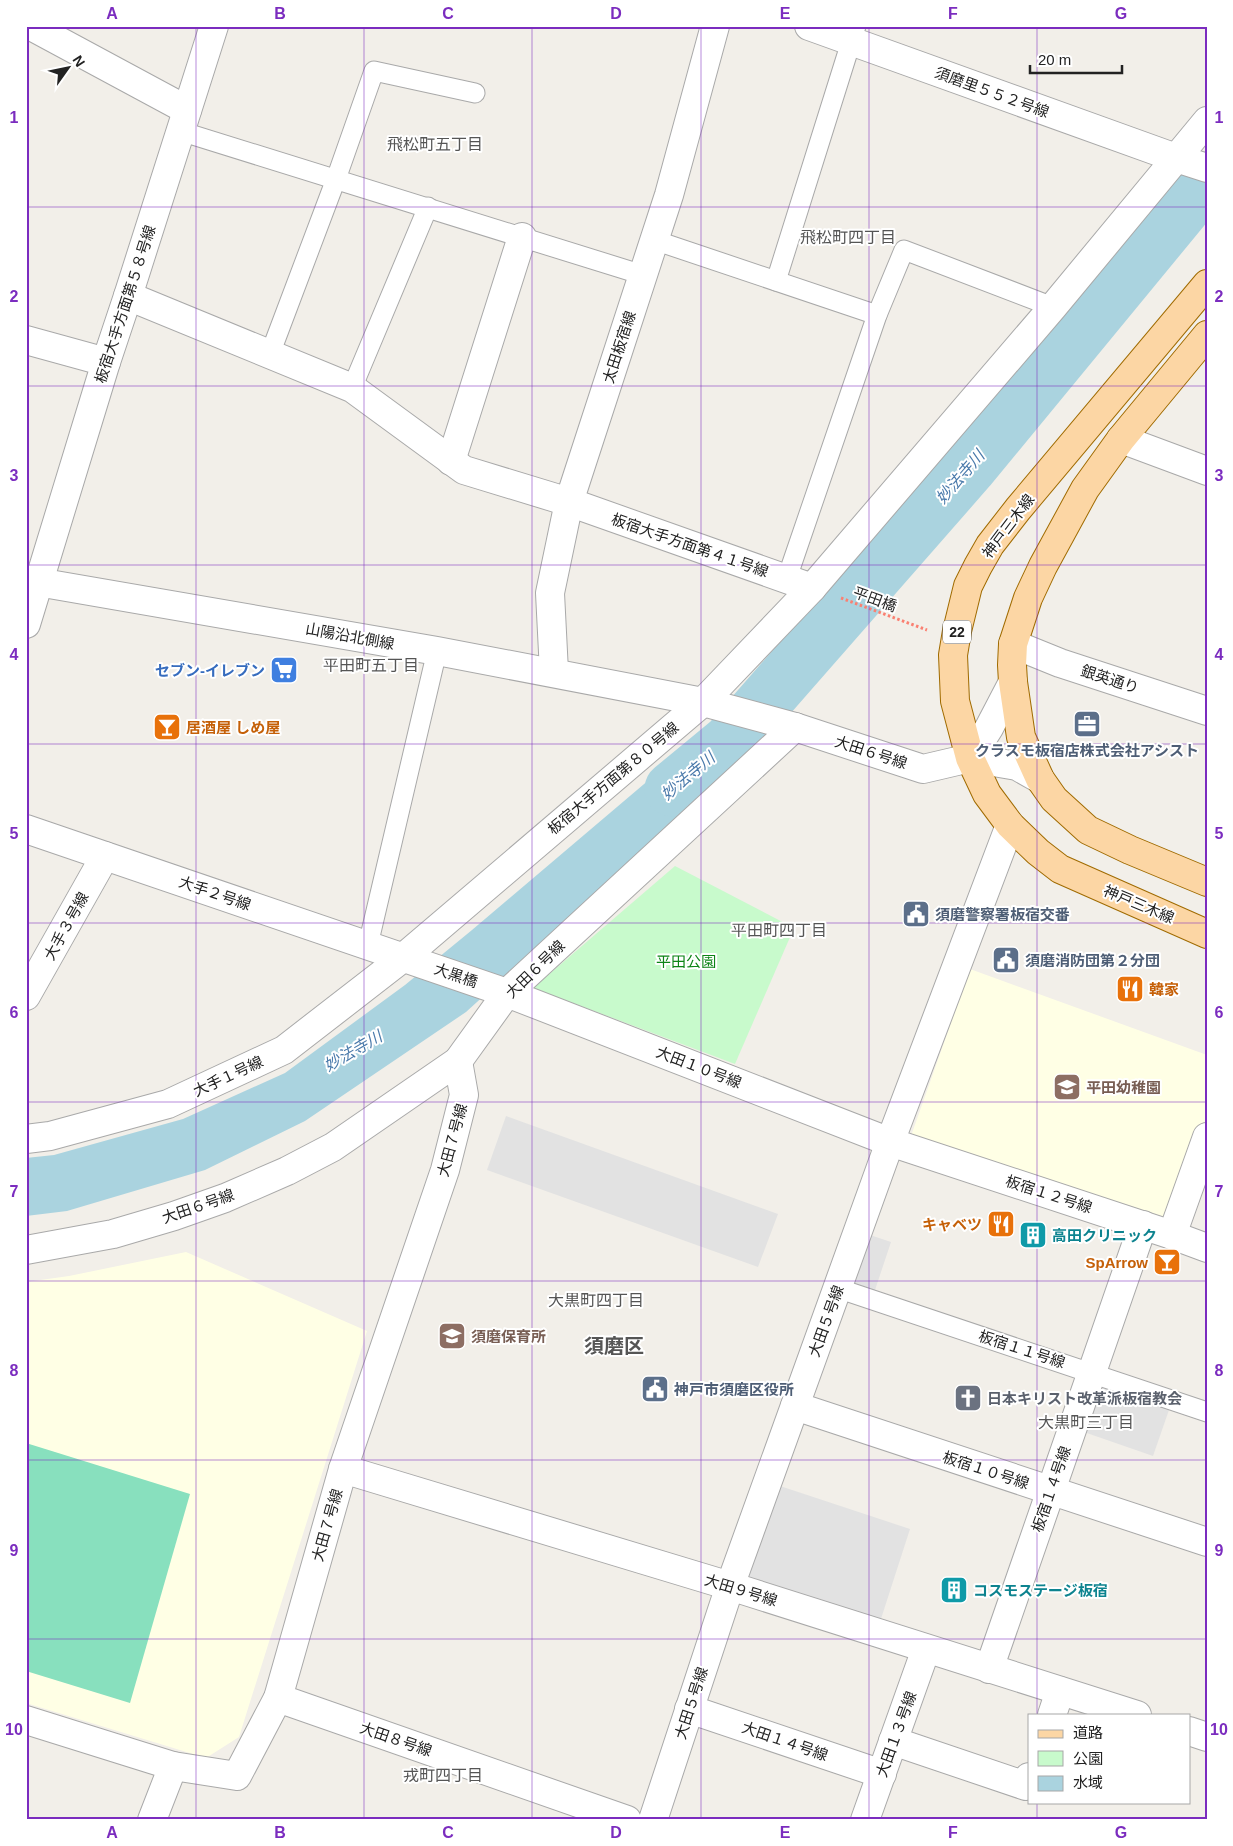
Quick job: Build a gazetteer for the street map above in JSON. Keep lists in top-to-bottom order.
{
  "streets": {
    "main road": ["神戸三木線", "22"],
    "street": [
      "須磨里５５２号線",
      "板宿大手方面第５８号線",
      "太田板宿線",
      "板宿大手方面第４１号線",
      "山陽沿北側線",
      "銀英通り",
      "大田６号線",
      "板宿大手方面第８０号線",
      "大手２号線",
      "大手３号線",
      "大黒橋",
      "大田１０号線",
      "大手１号線",
      "大田７号線",
      "板宿１２号線",
      "大田５号線",
      "板宿１０号線",
      "板宿１４号線",
      "大田９号線",
      "大田１３号線",
      "大田８号線",
      "大田１４号線"
    ],
    "lane": ["板宿１１号線"],
    "path": ["平田橋"]
  },
  "crossings": [
    ["須磨里５５２号線", "板宿大手方面第８０号線"],
    ["板宿大手方面第５８号線", "板宿大手方面第４１号線"],
    ["板宿大手方面第５８号線", "山陽沿北側線"],
    ["太田板宿線", "板宿大手方面第４１号線"],
    ["太田板宿線", "山陽沿北側線"],
    ["神戸三木線", "大田６号線"],
    ["神戸三木線", "大田５号線"],
    ["板宿大手方面第４１号線", "板宿大手方面第８０号線"],
    ["山陽沿北側線", "大田６号線"],
    ["山陽沿北側線", "板宿大手方面第８０号線"],
    ["大田６号線", "大黒橋"],
    ["大田６号線", "大田１０号線"],
    ["大田６号線", "大田７号線"],
    ["板宿大手方面第８０号線", "大手２号線"],
    ["板宿大手方面第８０号線", "大黒橋"],
    ["板宿大手方面第８０号線", "大手１号線"],
    ["大手２号線", "大手３号線"],
    ["大手２号線", "大黒橋"],
    ["大手２号線", "大手１号線"],
    ["大黒橋", "大田１０号線"],
    ["大黒橋", "大手１号線"],
    ["大田１０号線", "板宿１２号線"],
    ["大田１０号線", "大田５号線"],
    ["大田７号線", "大田９号線"],
    ["大田７号線", "大田８号線"],
    ["板宿１２号線", "大田５号線"],
    ["板宿１２号線", "板宿１４号線"],
    ["大田５号線", "板宿１１号線"],
    ["大田５号線", "板宿１０号線"],
    ["大田５号線", "大田９号線"],
    ["大田５号線", "大田１４号線"],
    ["板宿１１号線", "板宿１４号線"],
    ["板宿１０号線", "板宿１４号線"],
    ["板宿１４号線", "大田９号線"],
    ["大田９号線", "大田１３号線"],
    ["大田１３号線", "大田１４号線"]
  ],
  "districts": [
    "飛松町五丁目",
    "飛松町四丁目",
    "平田町五丁目",
    "平田町四丁目",
    "大黒町四丁目",
    "須磨区",
    "大黒町三丁目",
    "戎町四丁目"
  ],
  "water": ["妙法寺川"],
  "parks": ["平田公園"],
  "places": {
    "supermarket": ["セブン-イレブン"],
    "office": ["クラスモ板宿店株式会社アシスト"],
    "bar": ["居酒屋 しめ屋", "SpArrow"],
    "public building": ["須磨警察署板宿交番", "須磨消防団第２分団", "神戸市須磨区役所"],
    "restaurant": ["韓家", "キャベツ"],
    "school or university": ["平田幼稚園", "須磨保育所"],
    "building": ["高田クリニック", "コスモステージ板宿"],
    "church": ["日本キリスト改革派板宿教会"]
  },
  "legend": ["道路", "公園", "水域"],
  "scale_bar": "20 m",
  "north": "top right",
  "grid": {
    "columns": [
      "A",
      "B",
      "C",
      "D",
      "E",
      "F",
      "G"
    ],
    "rows": [
      "1",
      "2",
      "3",
      "4",
      "5",
      "6",
      "7",
      "8",
      "9",
      "10"
    ]
  }
}
